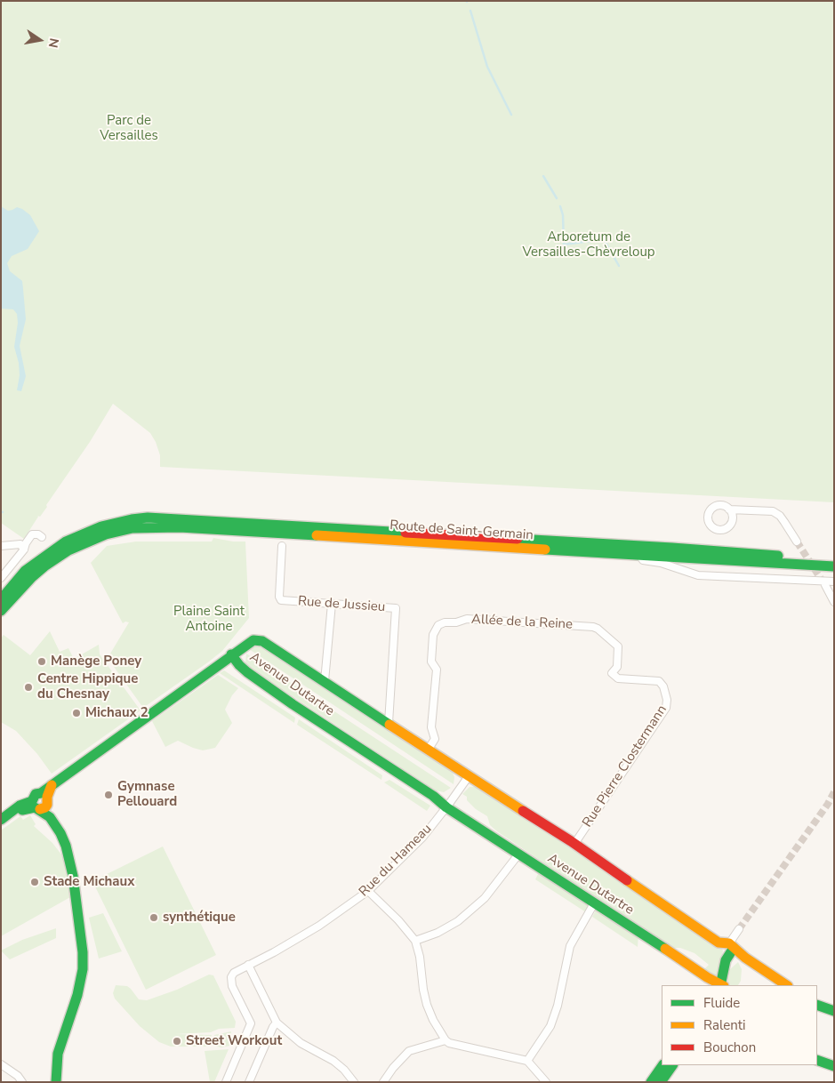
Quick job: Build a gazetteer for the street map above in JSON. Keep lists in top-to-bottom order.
{
  "streets": {
    "main road": ["Route de Saint-Germain", "Avenue Dutartre"],
    "street": [
      "Rue de Jussieu",
      "Allée de la Reine",
      "Rue Pierre Clostermann",
      "Rue du Hameau"
    ]
  },
  "crossings": [
    ["Rue de Jussieu", "Avenue Dutartre"],
    ["Allée de la Reine", "Avenue Dutartre"],
    ["Allée de la Reine", "Rue Pierre Clostermann"],
    ["Avenue Dutartre", "Rue Pierre Clostermann"],
    ["Avenue Dutartre", "Rue du Hameau"]
  ],
  "parks": ["Parc de Versailles", "Arboretum de Versailles-Chèvreloup", "Plaine Saint Antoine"],
  "places": [
    "Manège Poney",
    "Centre Hippique du Chesnay",
    "Michaux 2",
    "Gymnase Pellouard",
    "Stade Michaux",
    "synthétique",
    "Street Workout"
  ],
  "legend": ["Fluide", "Ralenti", "Bouchon"],
  "north": "right"
}
